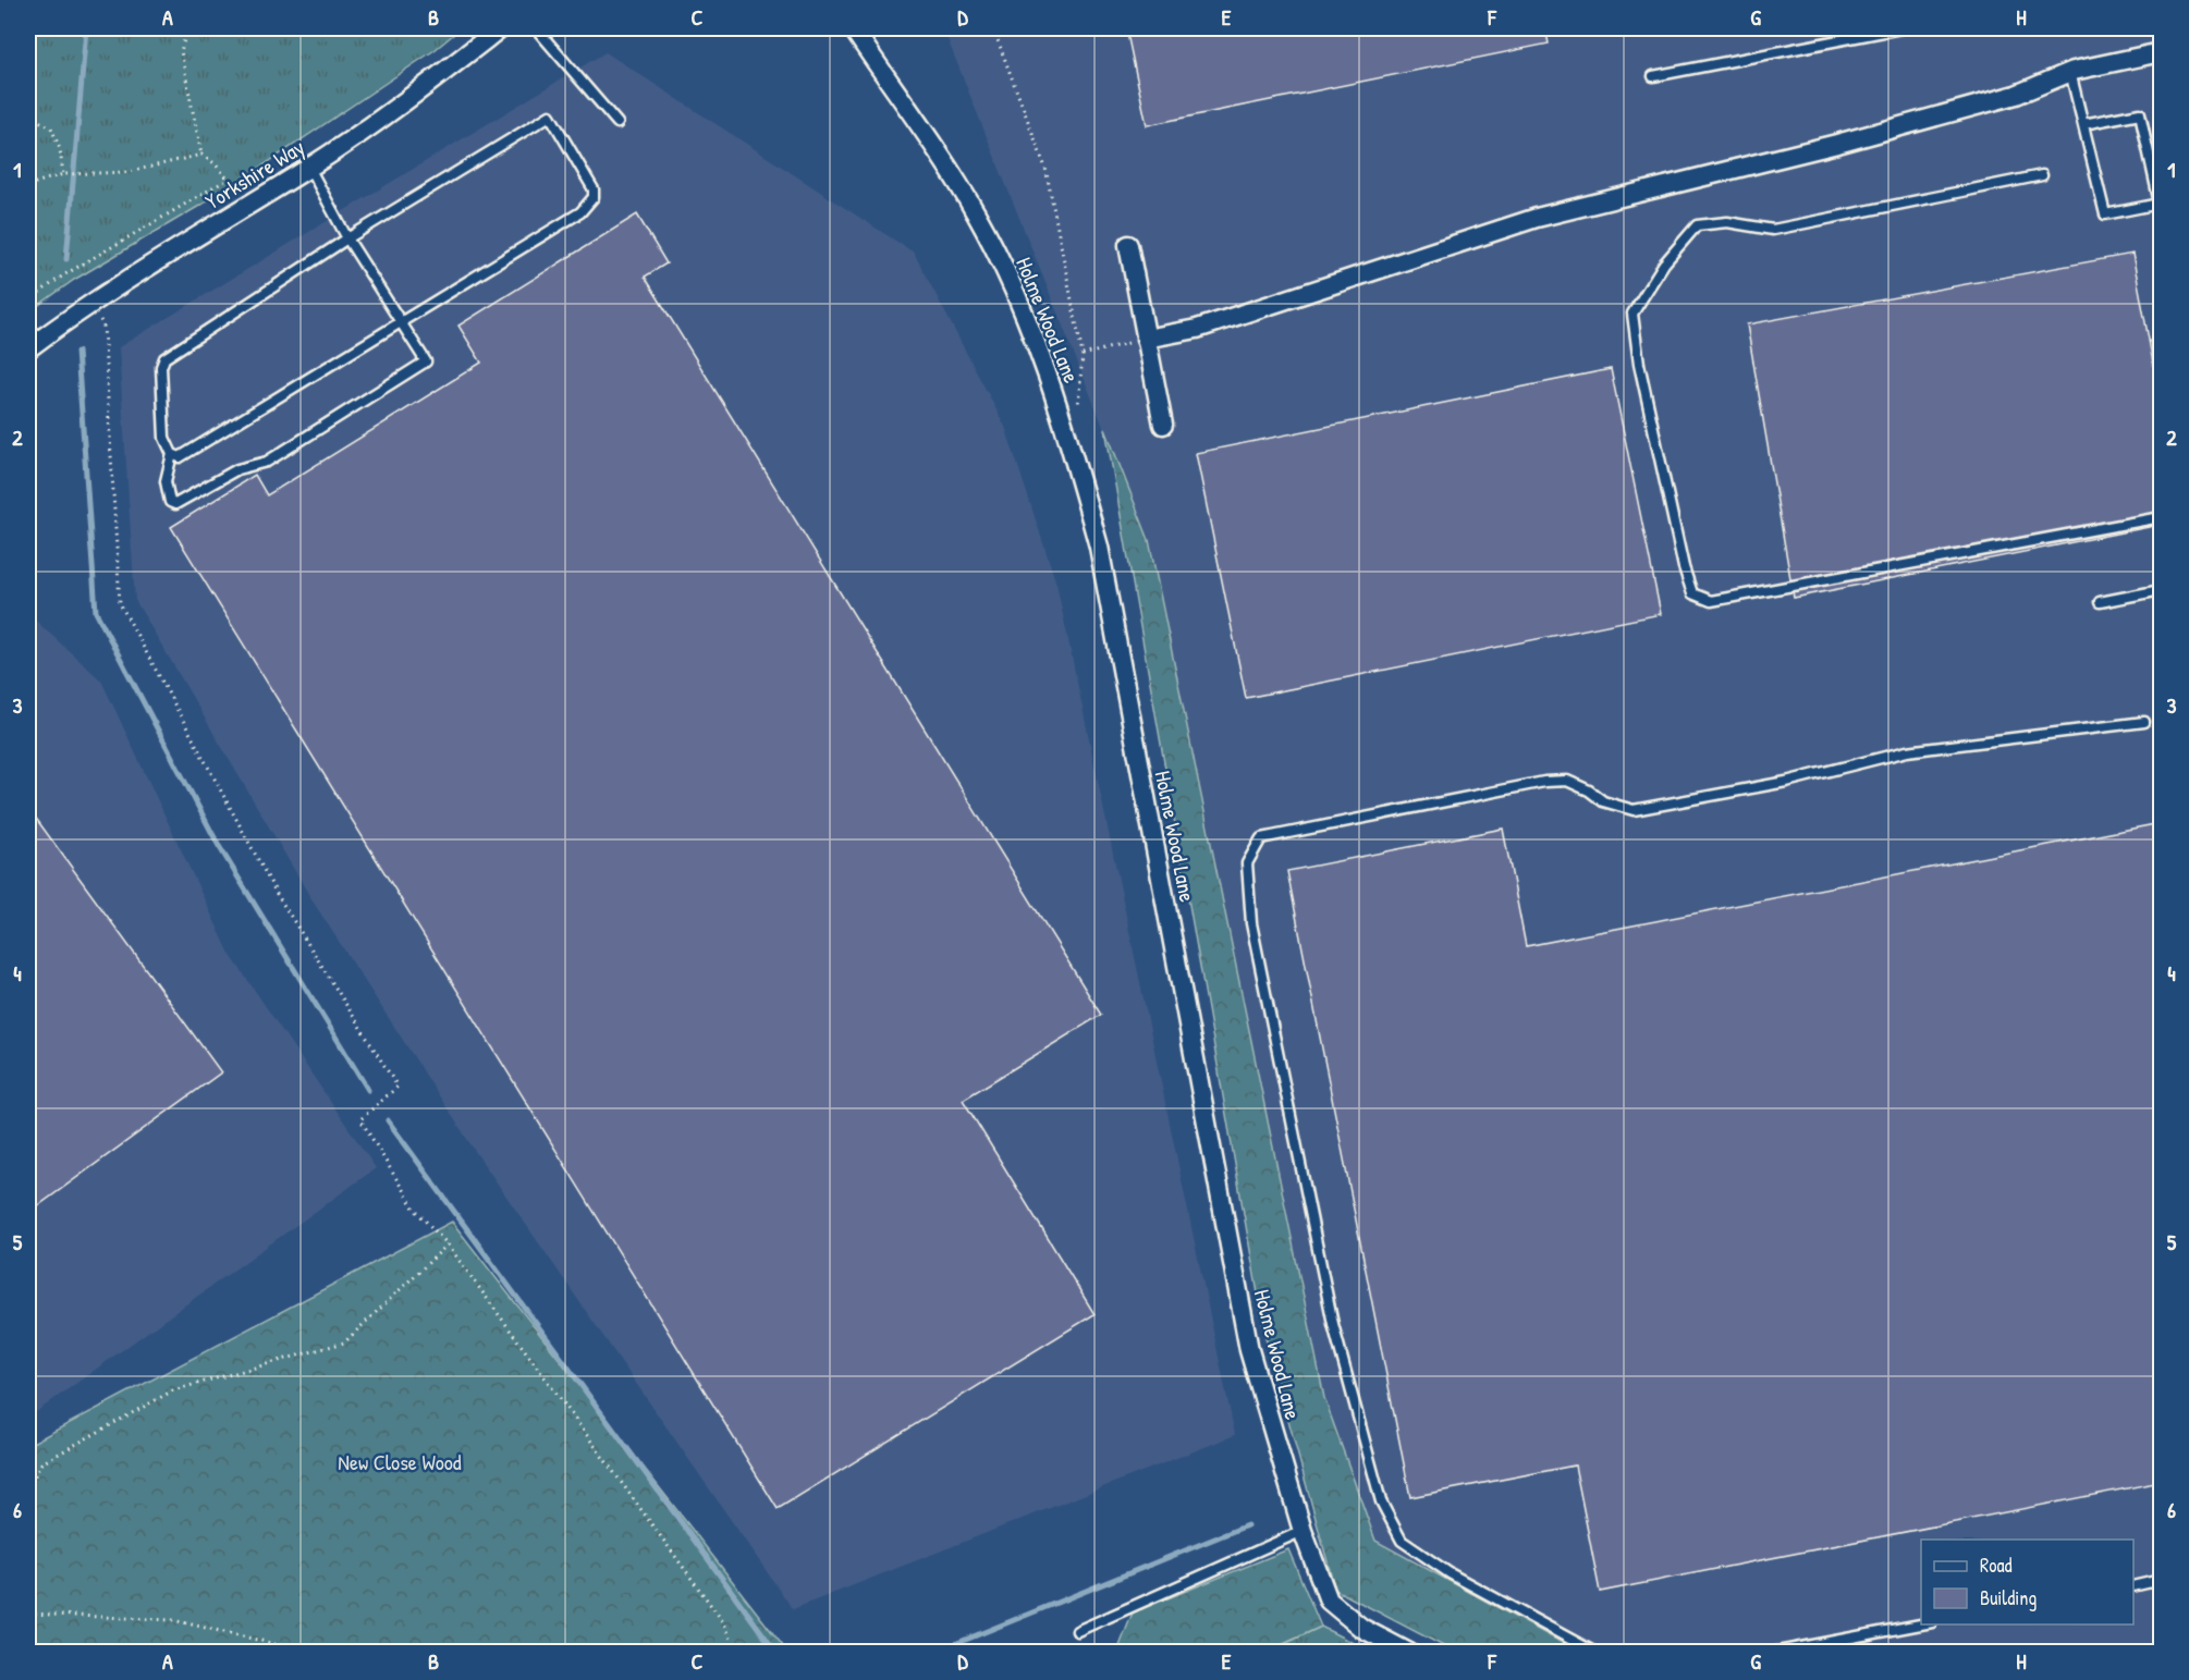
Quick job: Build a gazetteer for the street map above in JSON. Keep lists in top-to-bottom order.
{
  "streets": {
    "street": ["Yorkshire Way", "Holme Wood Lane"]
  },
  "parks": ["New Close Wood"],
  "legend": ["Road", "Building"],
  "grid": {
    "columns": [
      "A",
      "B",
      "C",
      "D",
      "E",
      "F",
      "G",
      "H"
    ],
    "rows": [
      "1",
      "2",
      "3",
      "4",
      "5",
      "6"
    ]
  }
}
